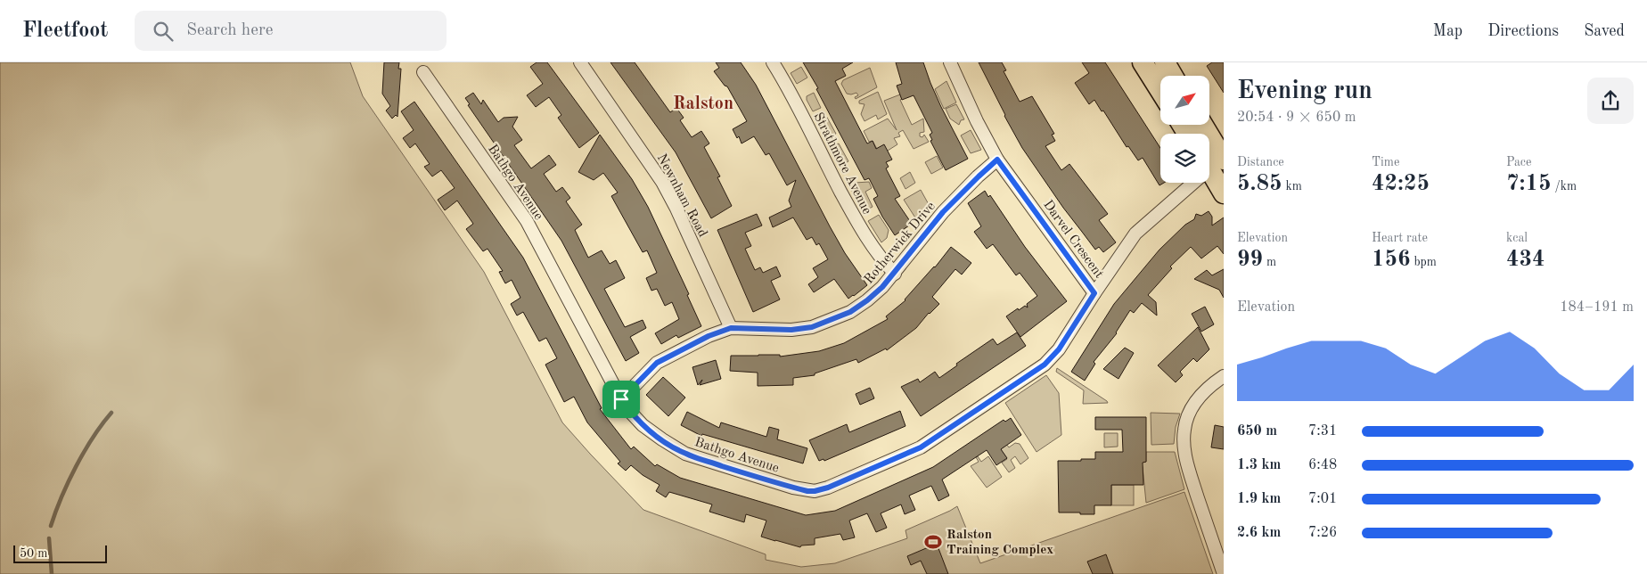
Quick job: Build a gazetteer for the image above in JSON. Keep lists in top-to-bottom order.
{
  "streets": {
    "street": [
      "Strathmore Avenue",
      "Bathgo Avenue",
      "Newnham Road",
      "Darvel Crescent",
      "Rotherwick Drive"
    ]
  },
  "crossings": [
    ["Strathmore Avenue", "Rotherwick Drive"],
    ["Bathgo Avenue", "Darvel Crescent"],
    ["Bathgo Avenue", "Rotherwick Drive"],
    ["Newnham Road", "Rotherwick Drive"],
    ["Darvel Crescent", "Rotherwick Drive"]
  ],
  "districts": ["Ralston"],
  "places": {
    "sports": ["Ralston Training Complex"]
  },
  "scale_bar": "50 m",
  "north": "top right",
  "page": {
    "header": "Fleetfoot",
    "search": "Search here",
    "nav": ["Map", "Directions", "Saved"],
    "heading": ["Evening run", "20:54 · 9 × 650 m"],
    "stats": [
      ["Distance", "5.85 km"],
      ["Time", "42:25"],
      ["Pace", "7:15 /km"],
      ["Elevation", "99 m"],
      ["Heart rate", "156 bpm"],
      ["kcal", "434"]
    ],
    "chart": ["Elevation", "184–191 m"],
    "list": [
      {
        "name": "650 m",
        "note": "7:31"
      },
      {
        "name": "1.3 km",
        "note": "6:48"
      },
      {
        "name": "1.9 km",
        "note": "7:01"
      },
      {
        "name": "2.6 km",
        "note": "7:26"
      }
    ],
    "scale": "50 m"
  }
}
